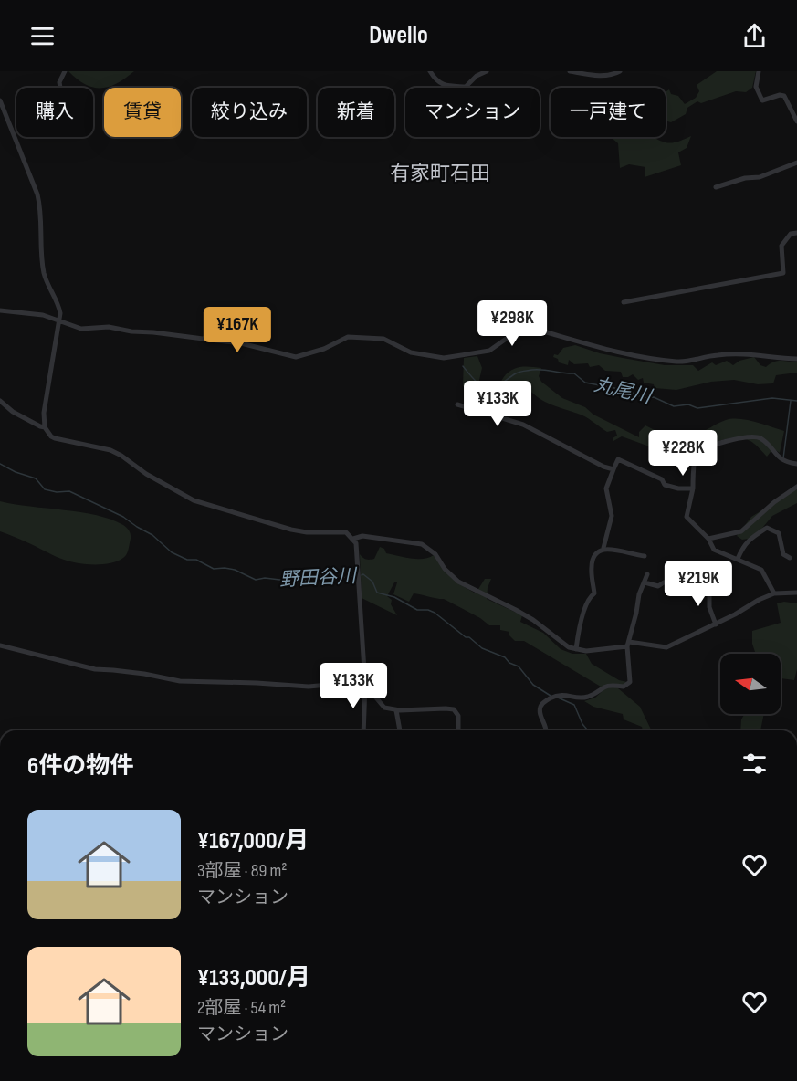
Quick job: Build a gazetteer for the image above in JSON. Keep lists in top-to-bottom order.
{
  "districts": ["有家町石田"],
  "water": ["丸尾川", "野田谷川"],
  "north": "left",
  "page": {
    "header": "Dwello",
    "chip": [
      "購入",
      "賃貸",
      "絞り込み",
      "新着",
      "マンション",
      "一戸建て"
    ],
    "price": [
      "¥298K",
      "¥167K",
      "¥133K",
      "¥228K",
      "¥219K",
      "¥133K"
    ],
    "heading": "6件の物件",
    "list": [
      {
        "name": "¥167,000/月",
        "note": "3部屋 · 89 m² · マンション"
      },
      {
        "name": "¥133,000/月",
        "note": "2部屋 · 54 m² · マンション"
      }
    ]
  }
}
